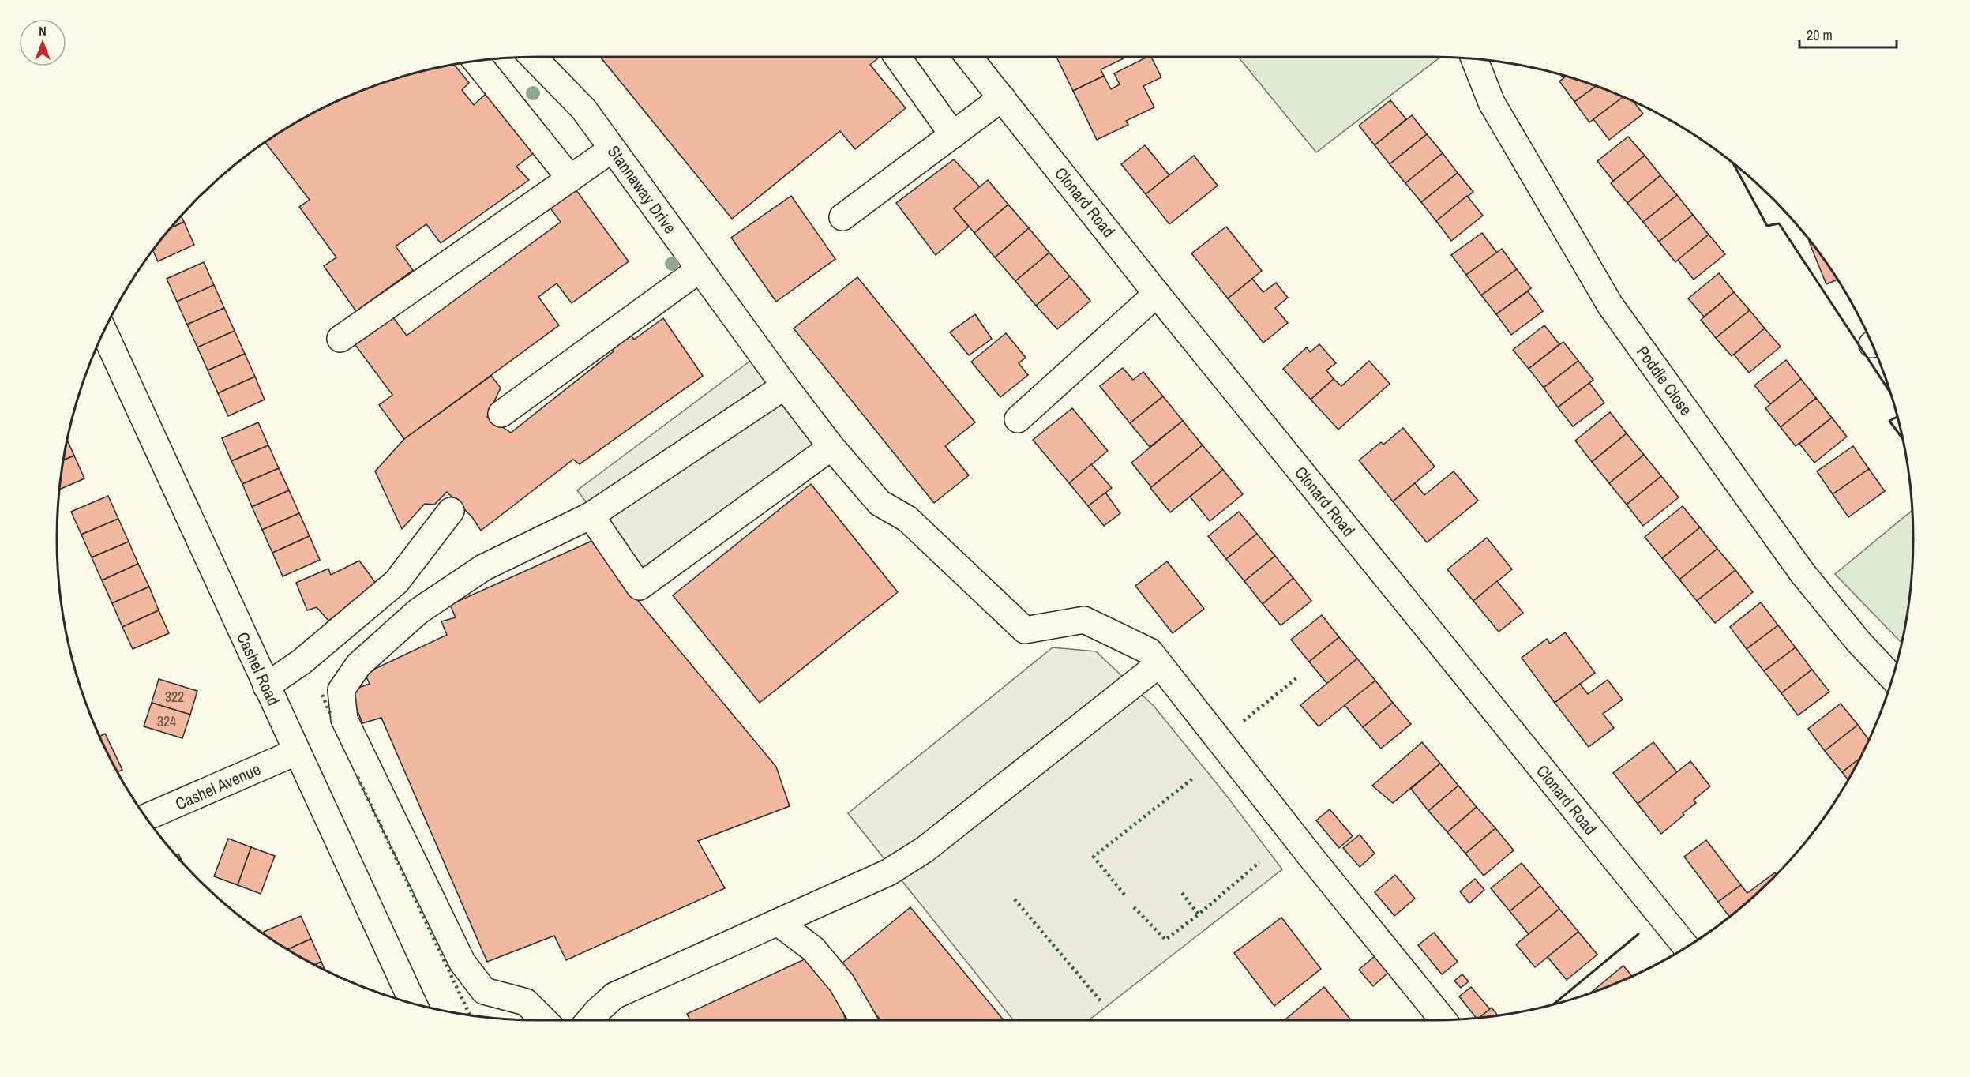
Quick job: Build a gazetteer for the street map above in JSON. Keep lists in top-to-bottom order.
{
  "streets": {
    "street": [
      "Stannaway Drive",
      "Clonard Road",
      "Poddle Close",
      "Cashel Road",
      "Cashel Avenue"
    ]
  },
  "crossings": [
    ["Cashel Road", "Cashel Avenue"]
  ],
  "house_numbers": ["322", "324"],
  "scale_bar": "20 m",
  "north": "top"
}
